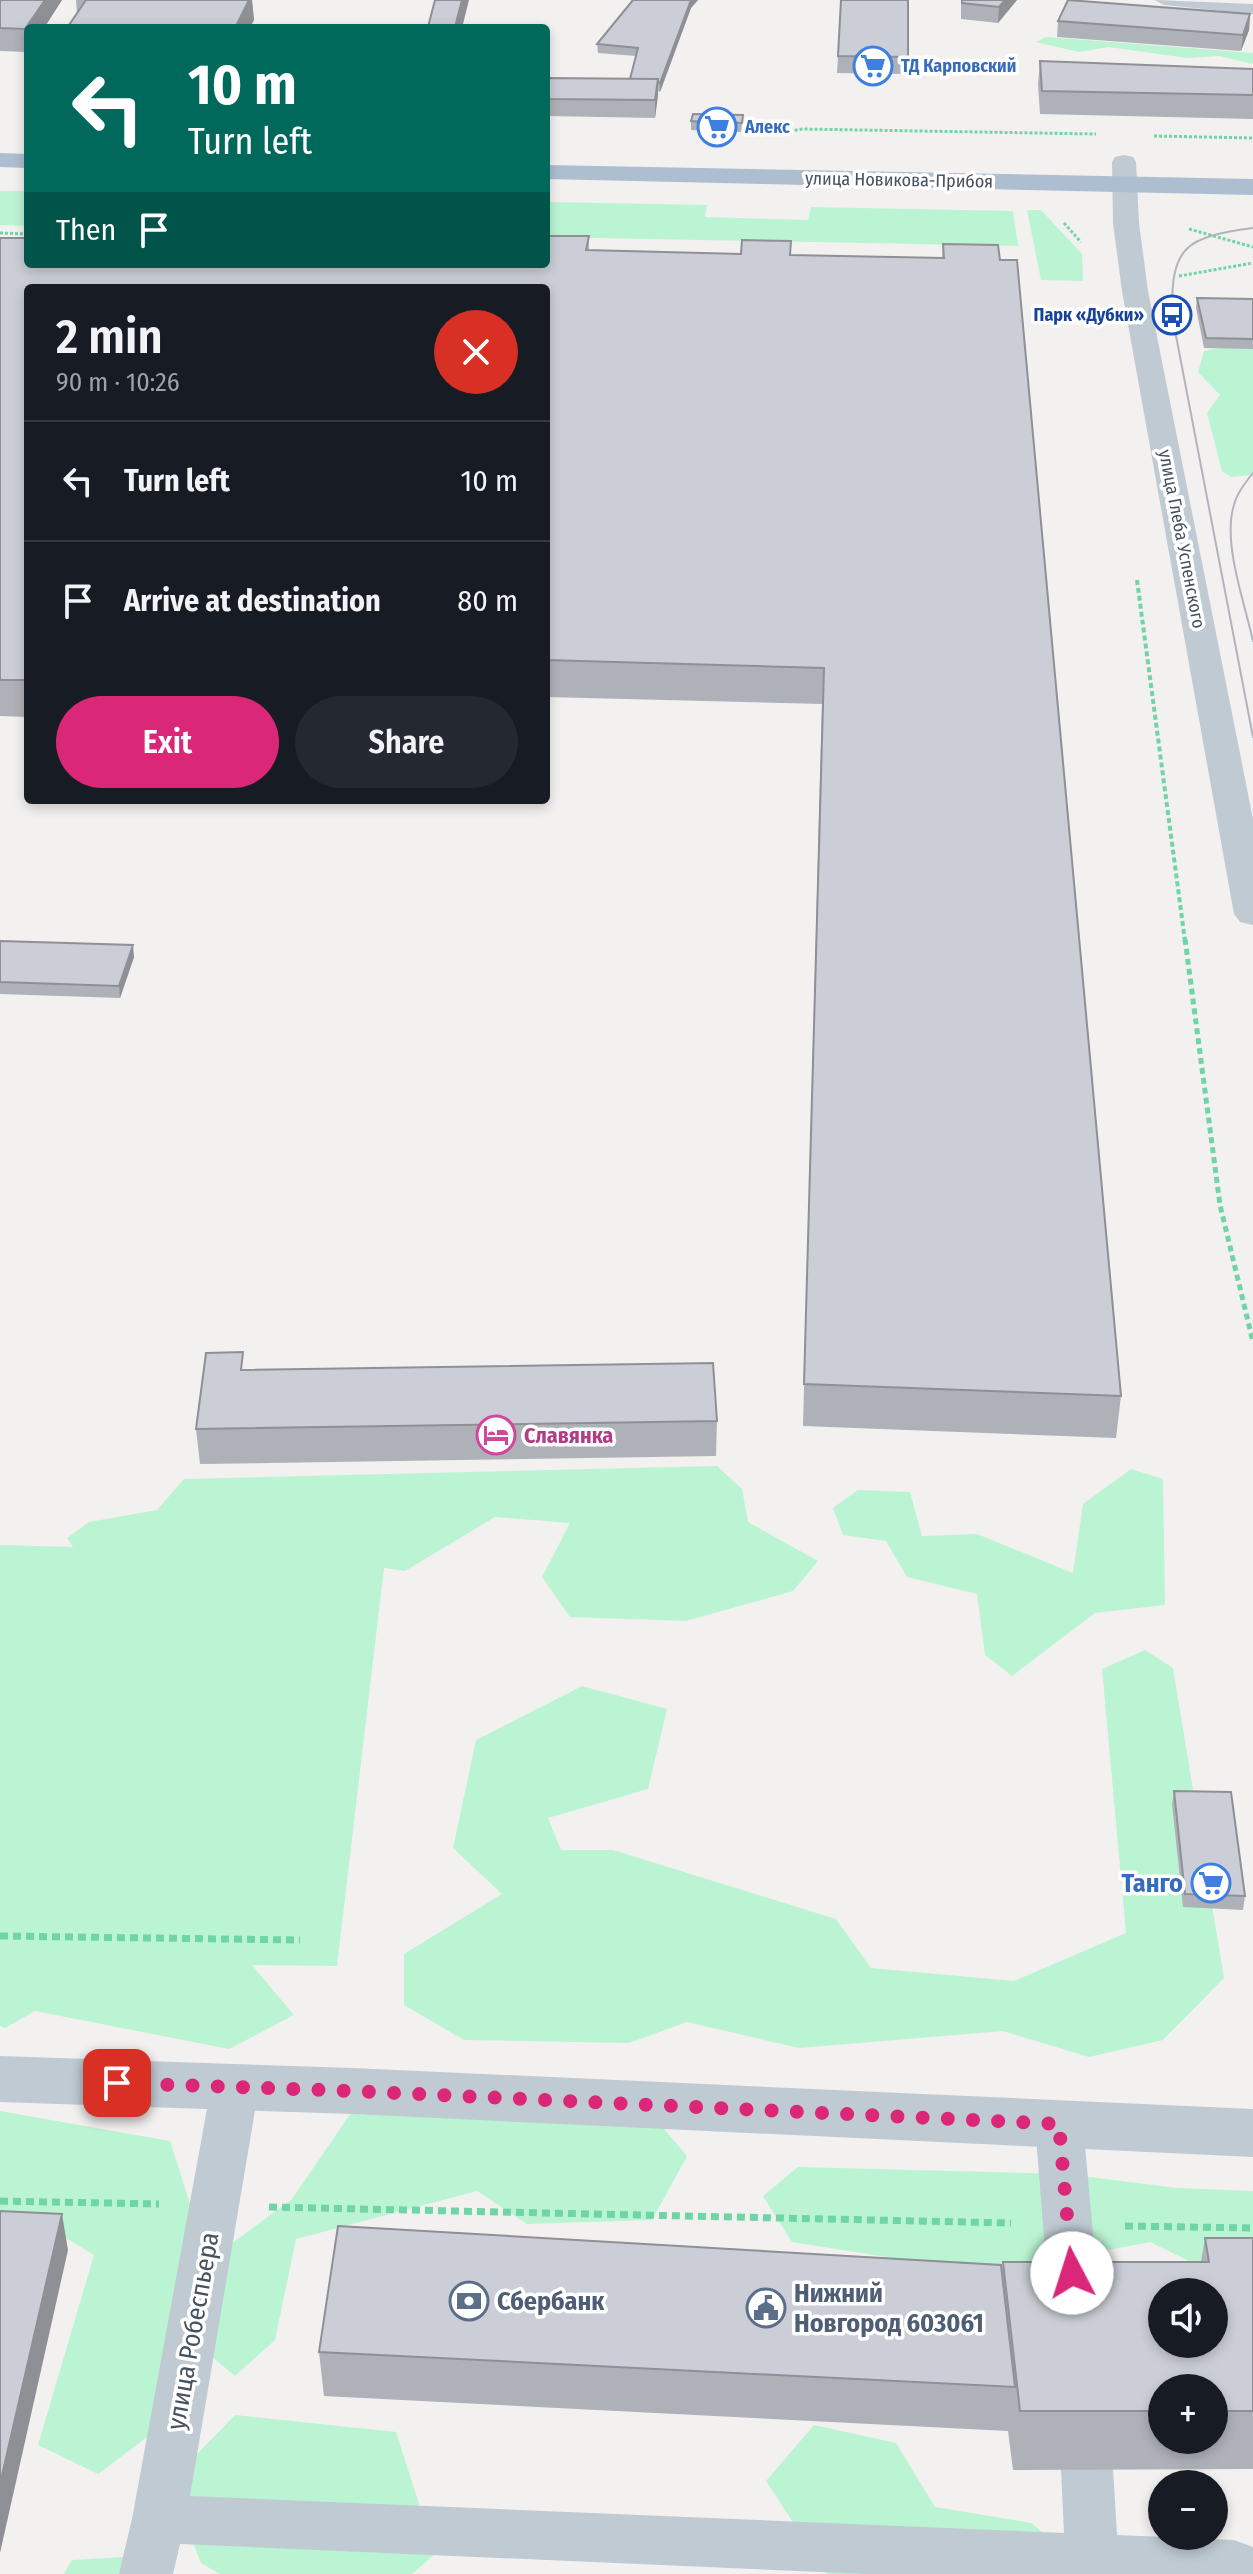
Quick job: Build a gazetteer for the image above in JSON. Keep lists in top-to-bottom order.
{
  "streets": {
    "main road": ["улица Новикова-Прибоя"],
    "street": ["улица Глеба Успенского"],
    "lane": ["улица Робеспьера"]
  },
  "crossings": [
    ["улица Новикова-Прибоя", "улица Глеба Успенского"]
  ],
  "places": {
    "supermarket": ["ТД Карповский", "Алекс", "Танго"],
    "bus stop": ["Парк «Дубки»"],
    "hotel": ["Славянка"],
    "bank": ["Сбербанк"],
    "public building": ["Нижний Новгород 603061"]
  },
  "page": {
    "turn": ["10 m", "Turn left"],
    "then": "Then",
    "heading": ["2 min", "90 m · 10:26"],
    "list": [
      {
        "name": "Turn left",
        "value": "10 m"
      },
      {
        "name": "Arrive at destination",
        "value": "80 m"
      }
    ],
    "buttons": ["Exit", "Share"],
    "map_buttons": ["+", "−"]
  }
}
